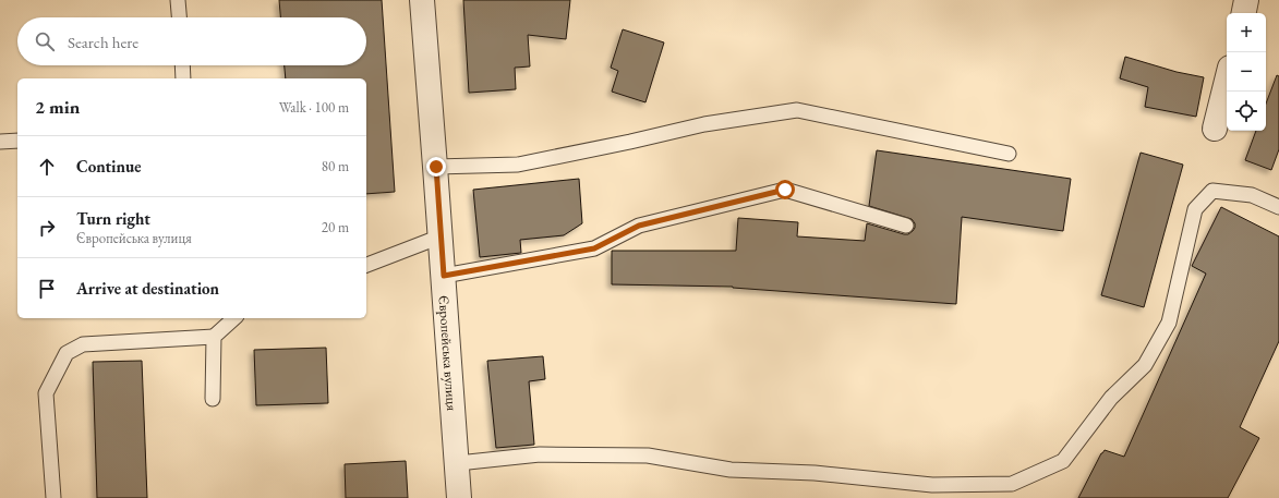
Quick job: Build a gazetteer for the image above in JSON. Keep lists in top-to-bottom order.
{
  "streets": {
    "street": ["Європейська вулиця"]
  },
  "page": {
    "map_buttons": ["+", "−"],
    "search": "Search here",
    "heading": ["2 min", "Walk · 100 m"],
    "list": [
      ["Continue", "80 m"],
      ["Turn right", "Європейська вулиця", "20 m"],
      "Arrive at destination"
    ]
  }
}
